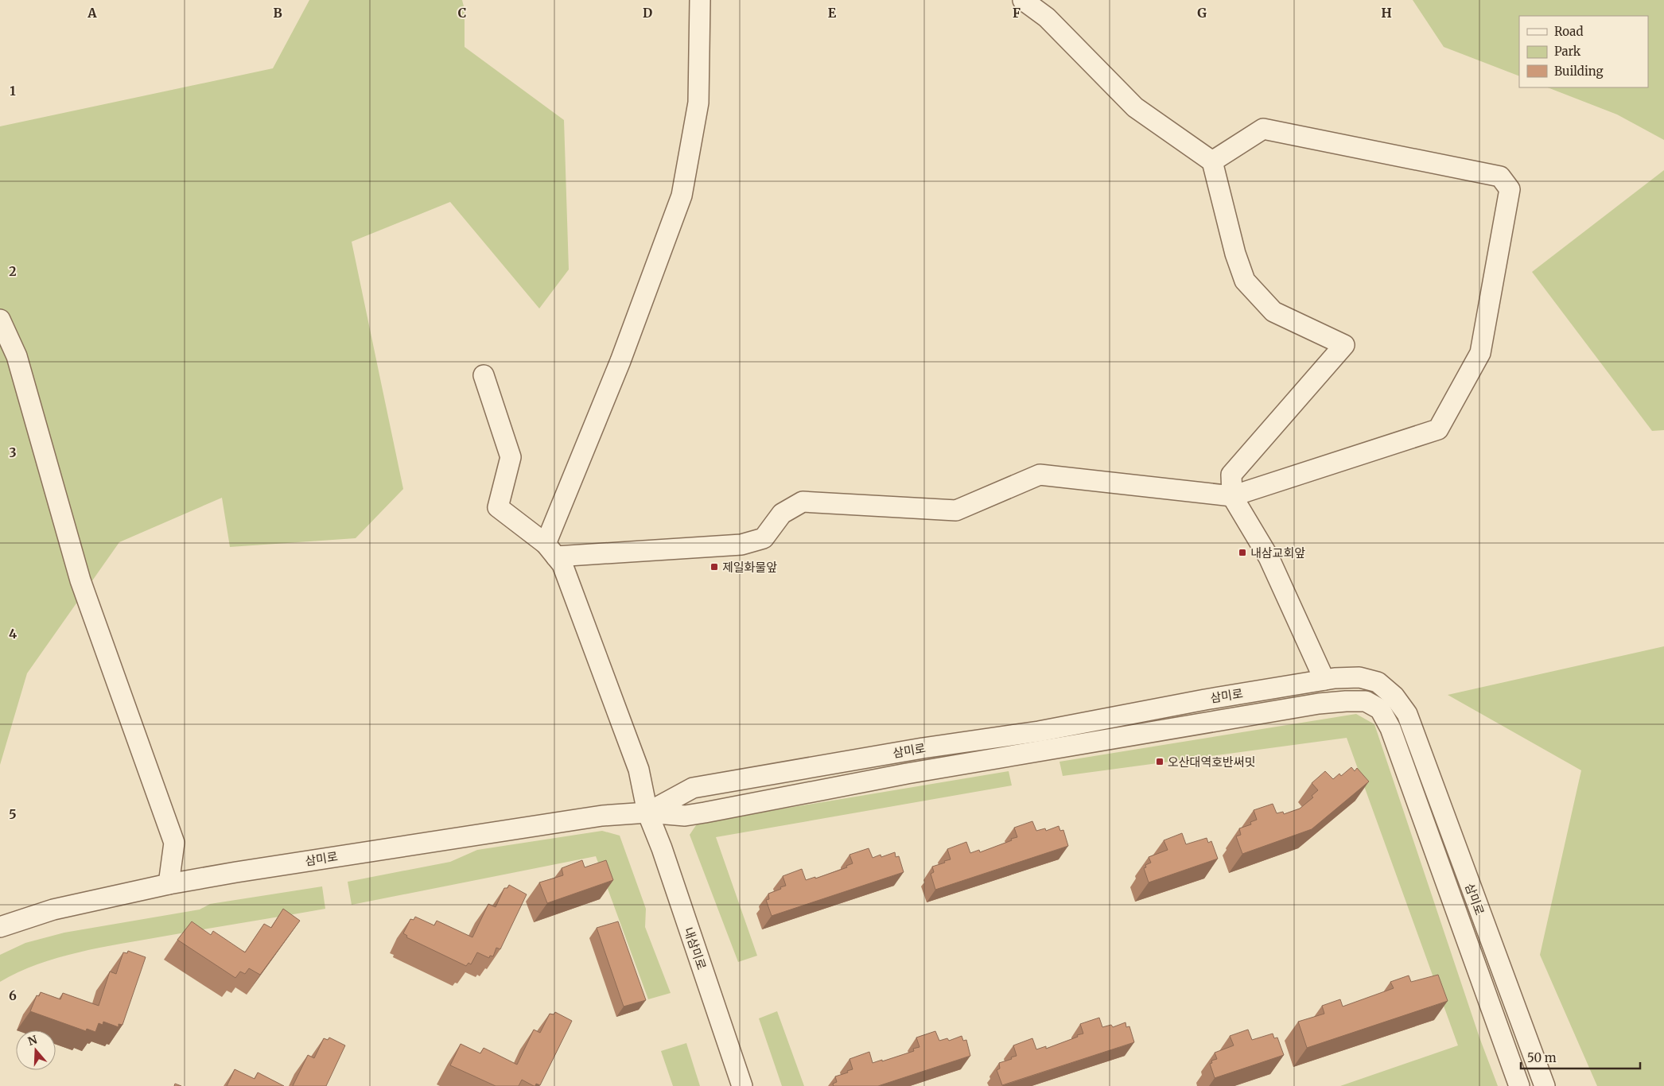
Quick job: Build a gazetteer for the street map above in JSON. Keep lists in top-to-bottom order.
{
  "streets": {
    "street": ["삼미로", "내삼미로"]
  },
  "crossings": [
    ["삼미로", "내삼미로"]
  ],
  "places": {
    "transit": ["내삼교회앞", "제일화물앞", "오산대역호반써밋"]
  },
  "legend": ["Road", "Park", "Building"],
  "scale_bar": "50 m",
  "north": "top",
  "grid": {
    "columns": [
      "A",
      "B",
      "C",
      "D",
      "E",
      "F",
      "G",
      "H"
    ],
    "rows": [
      "1",
      "2",
      "3",
      "4",
      "5",
      "6"
    ]
  }
}
